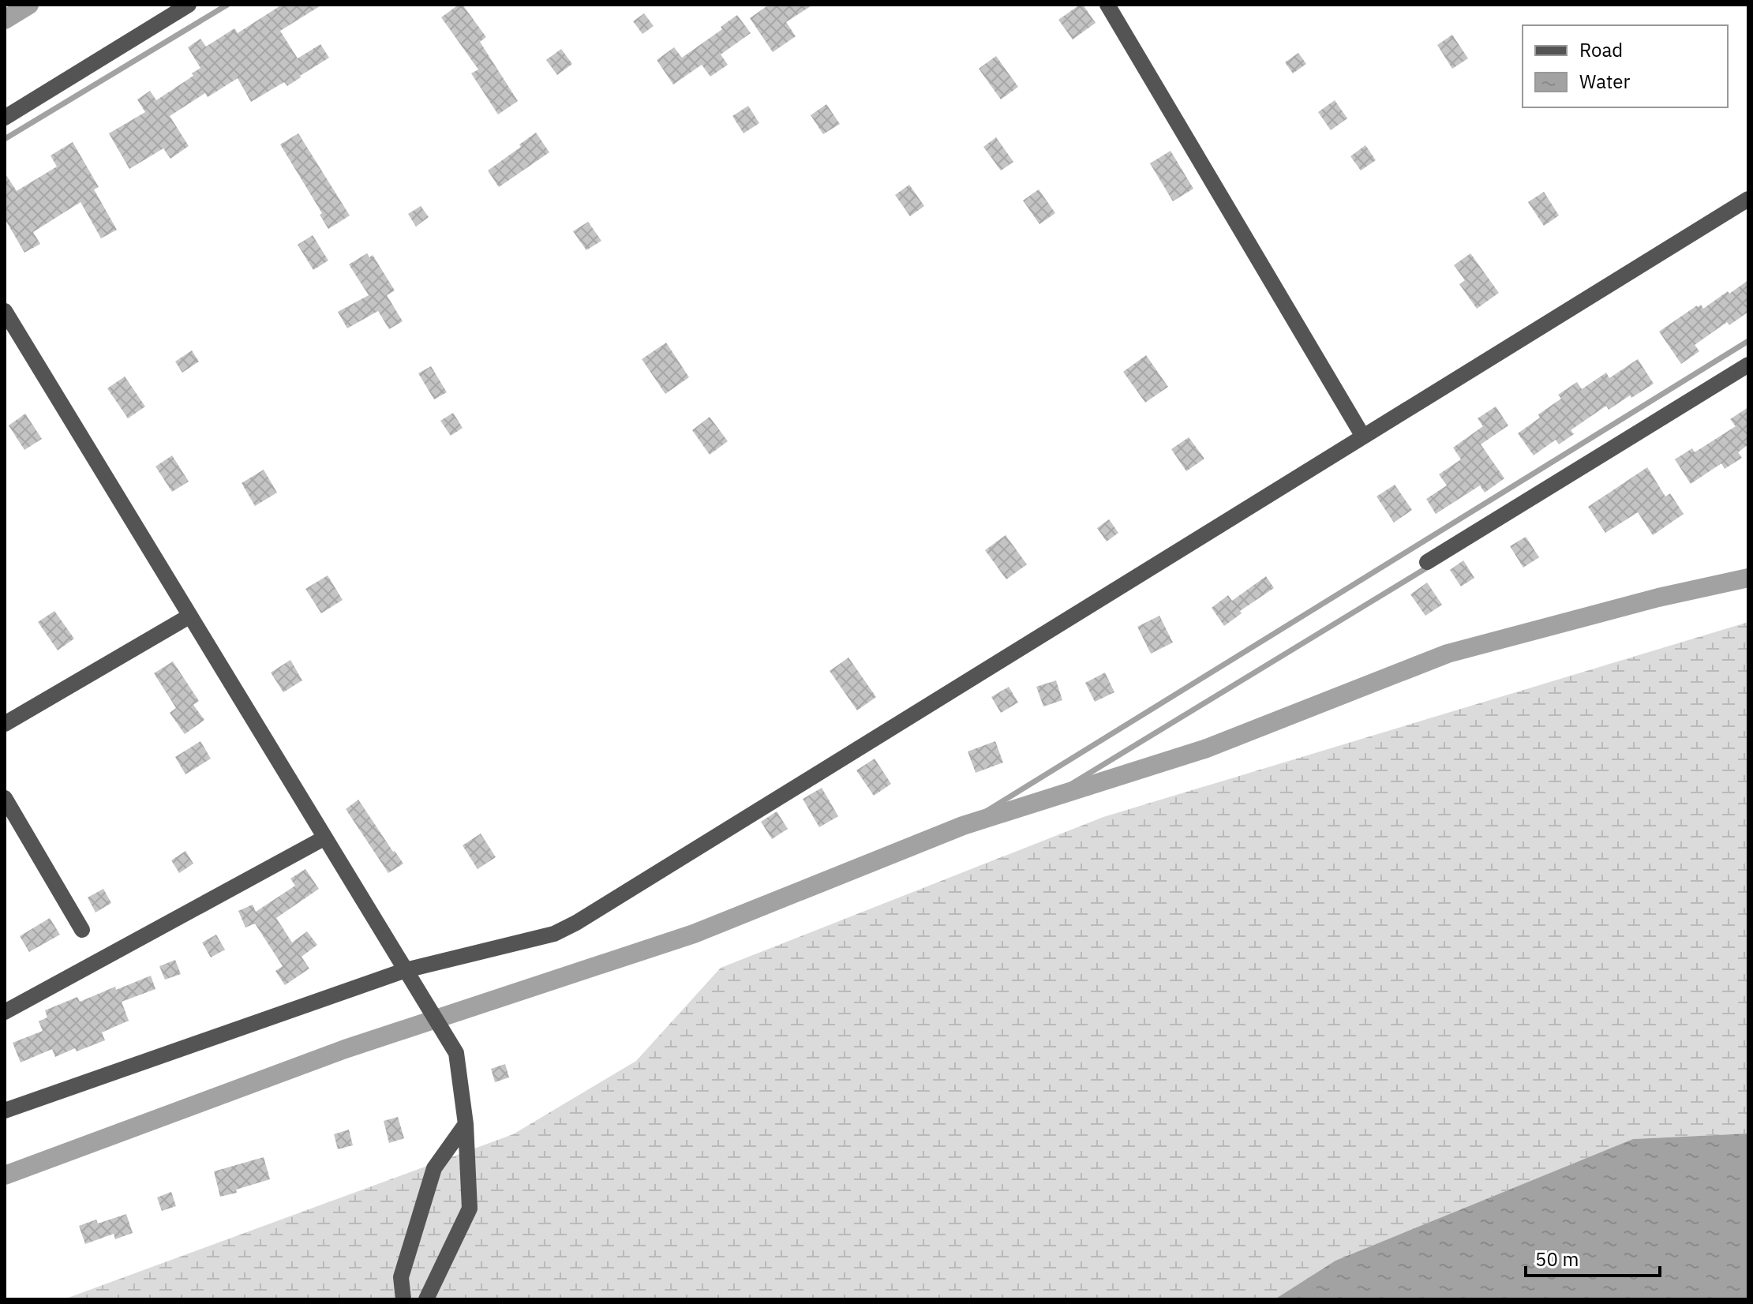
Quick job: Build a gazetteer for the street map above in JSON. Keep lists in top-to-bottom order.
{
  "legend": ["Road", "Water"],
  "scale_bar": "50 m"
}
